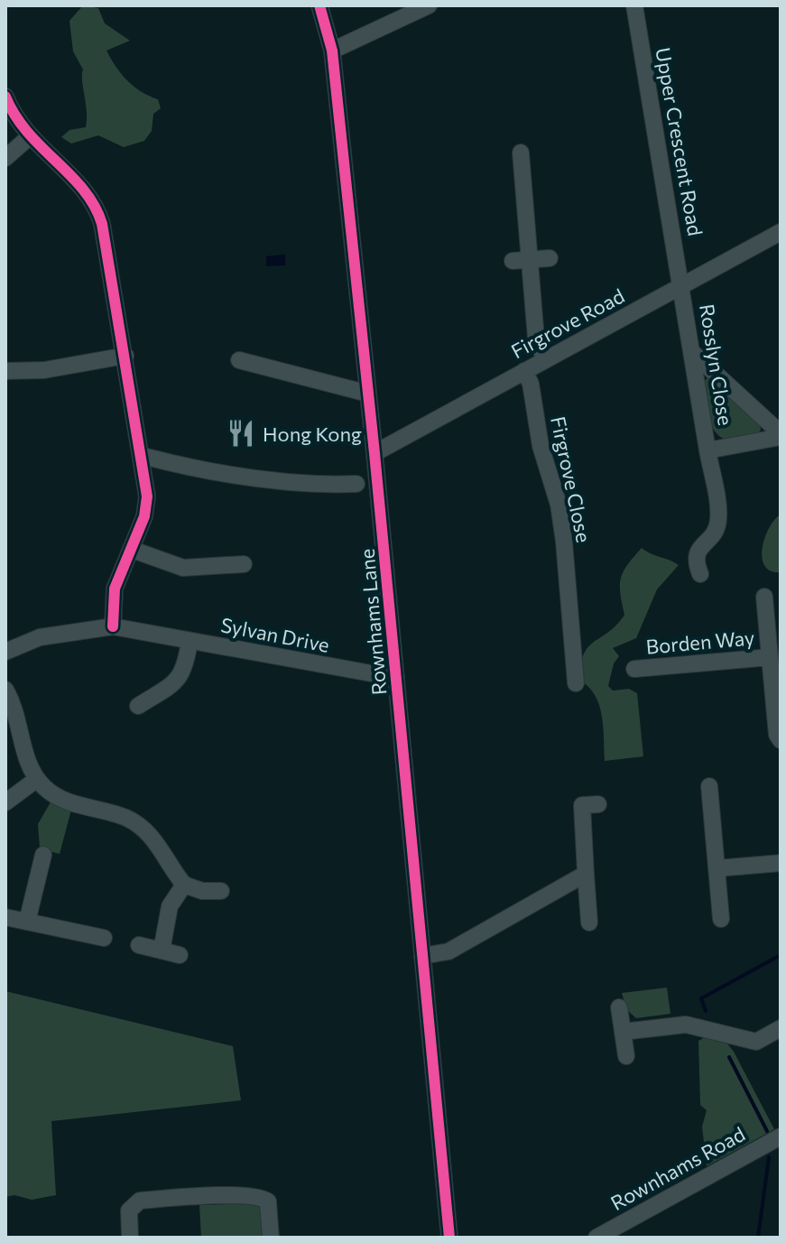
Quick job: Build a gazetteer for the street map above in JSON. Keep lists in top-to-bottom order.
{
  "streets": {
    "street": [
      "Upper Crescent Road",
      "Firgrove Road",
      "Rosslyn Close",
      "Firgrove Close",
      "Rownhams Lane",
      "Sylvan Drive",
      "Borden Way",
      "Rownhams Road"
    ]
  },
  "crossings": [
    ["Upper Crescent Road", "Firgrove Road"],
    ["Upper Crescent Road", "Rosslyn Close"],
    ["Firgrove Road", "Rosslyn Close"],
    ["Firgrove Road", "Firgrove Close"],
    ["Firgrove Road", "Rownhams Lane"],
    ["Rownhams Lane", "Sylvan Drive"]
  ],
  "places": {
    "restaurant": ["Hong Kong"]
  }
}
